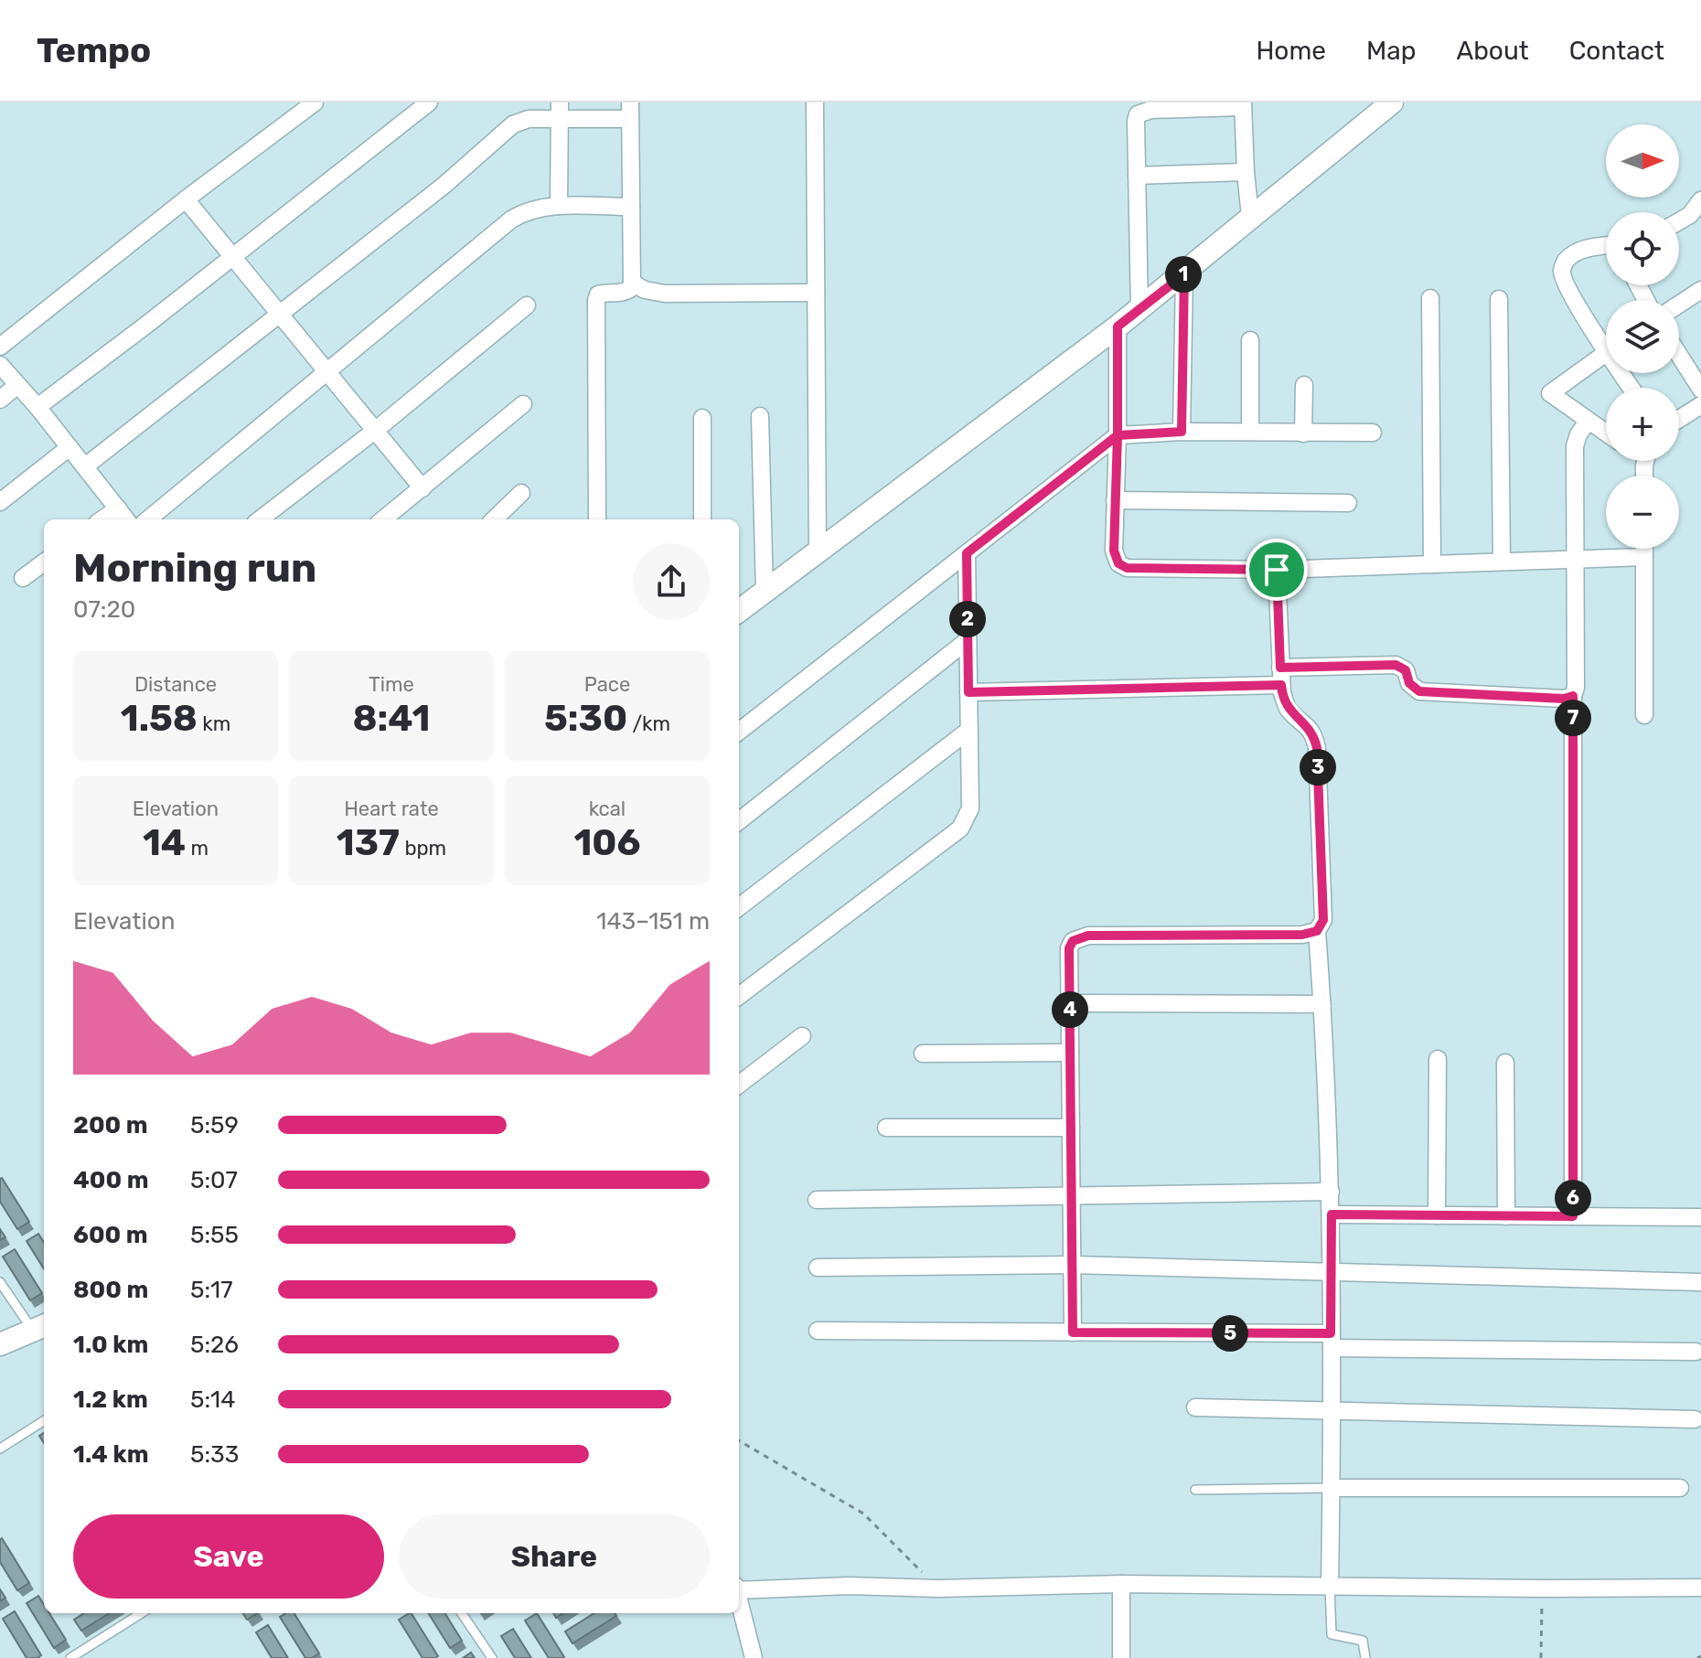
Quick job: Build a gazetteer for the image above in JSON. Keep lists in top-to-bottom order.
{
  "north": "right",
  "page": {
    "header": "Tempo",
    "nav": [
      "Home",
      "Map",
      "About",
      "Contact"
    ],
    "map_buttons": ["+", "−"],
    "pins": [
      "1",
      "2",
      "7",
      "3",
      "4",
      "6",
      "5"
    ],
    "heading": ["Morning run", "07:20"],
    "stats": [
      ["Distance", "1.58 km"],
      ["Time", "8:41"],
      ["Pace", "5:30 /km"],
      ["Elevation", "14 m"],
      ["Heart rate", "137 bpm"],
      ["kcal", "106"]
    ],
    "chart": ["Elevation", "143–151 m"],
    "list": [
      {
        "name": "200 m",
        "note": "5:59"
      },
      {
        "name": "400 m",
        "note": "5:07"
      },
      {
        "name": "600 m",
        "note": "5:55"
      },
      {
        "name": "800 m",
        "note": "5:17"
      },
      {
        "name": "1.0 km",
        "note": "5:26"
      },
      {
        "name": "1.2 km",
        "note": "5:14"
      },
      {
        "name": "1.4 km",
        "note": "5:33"
      }
    ],
    "buttons": ["Save", "Share"]
  }
}
